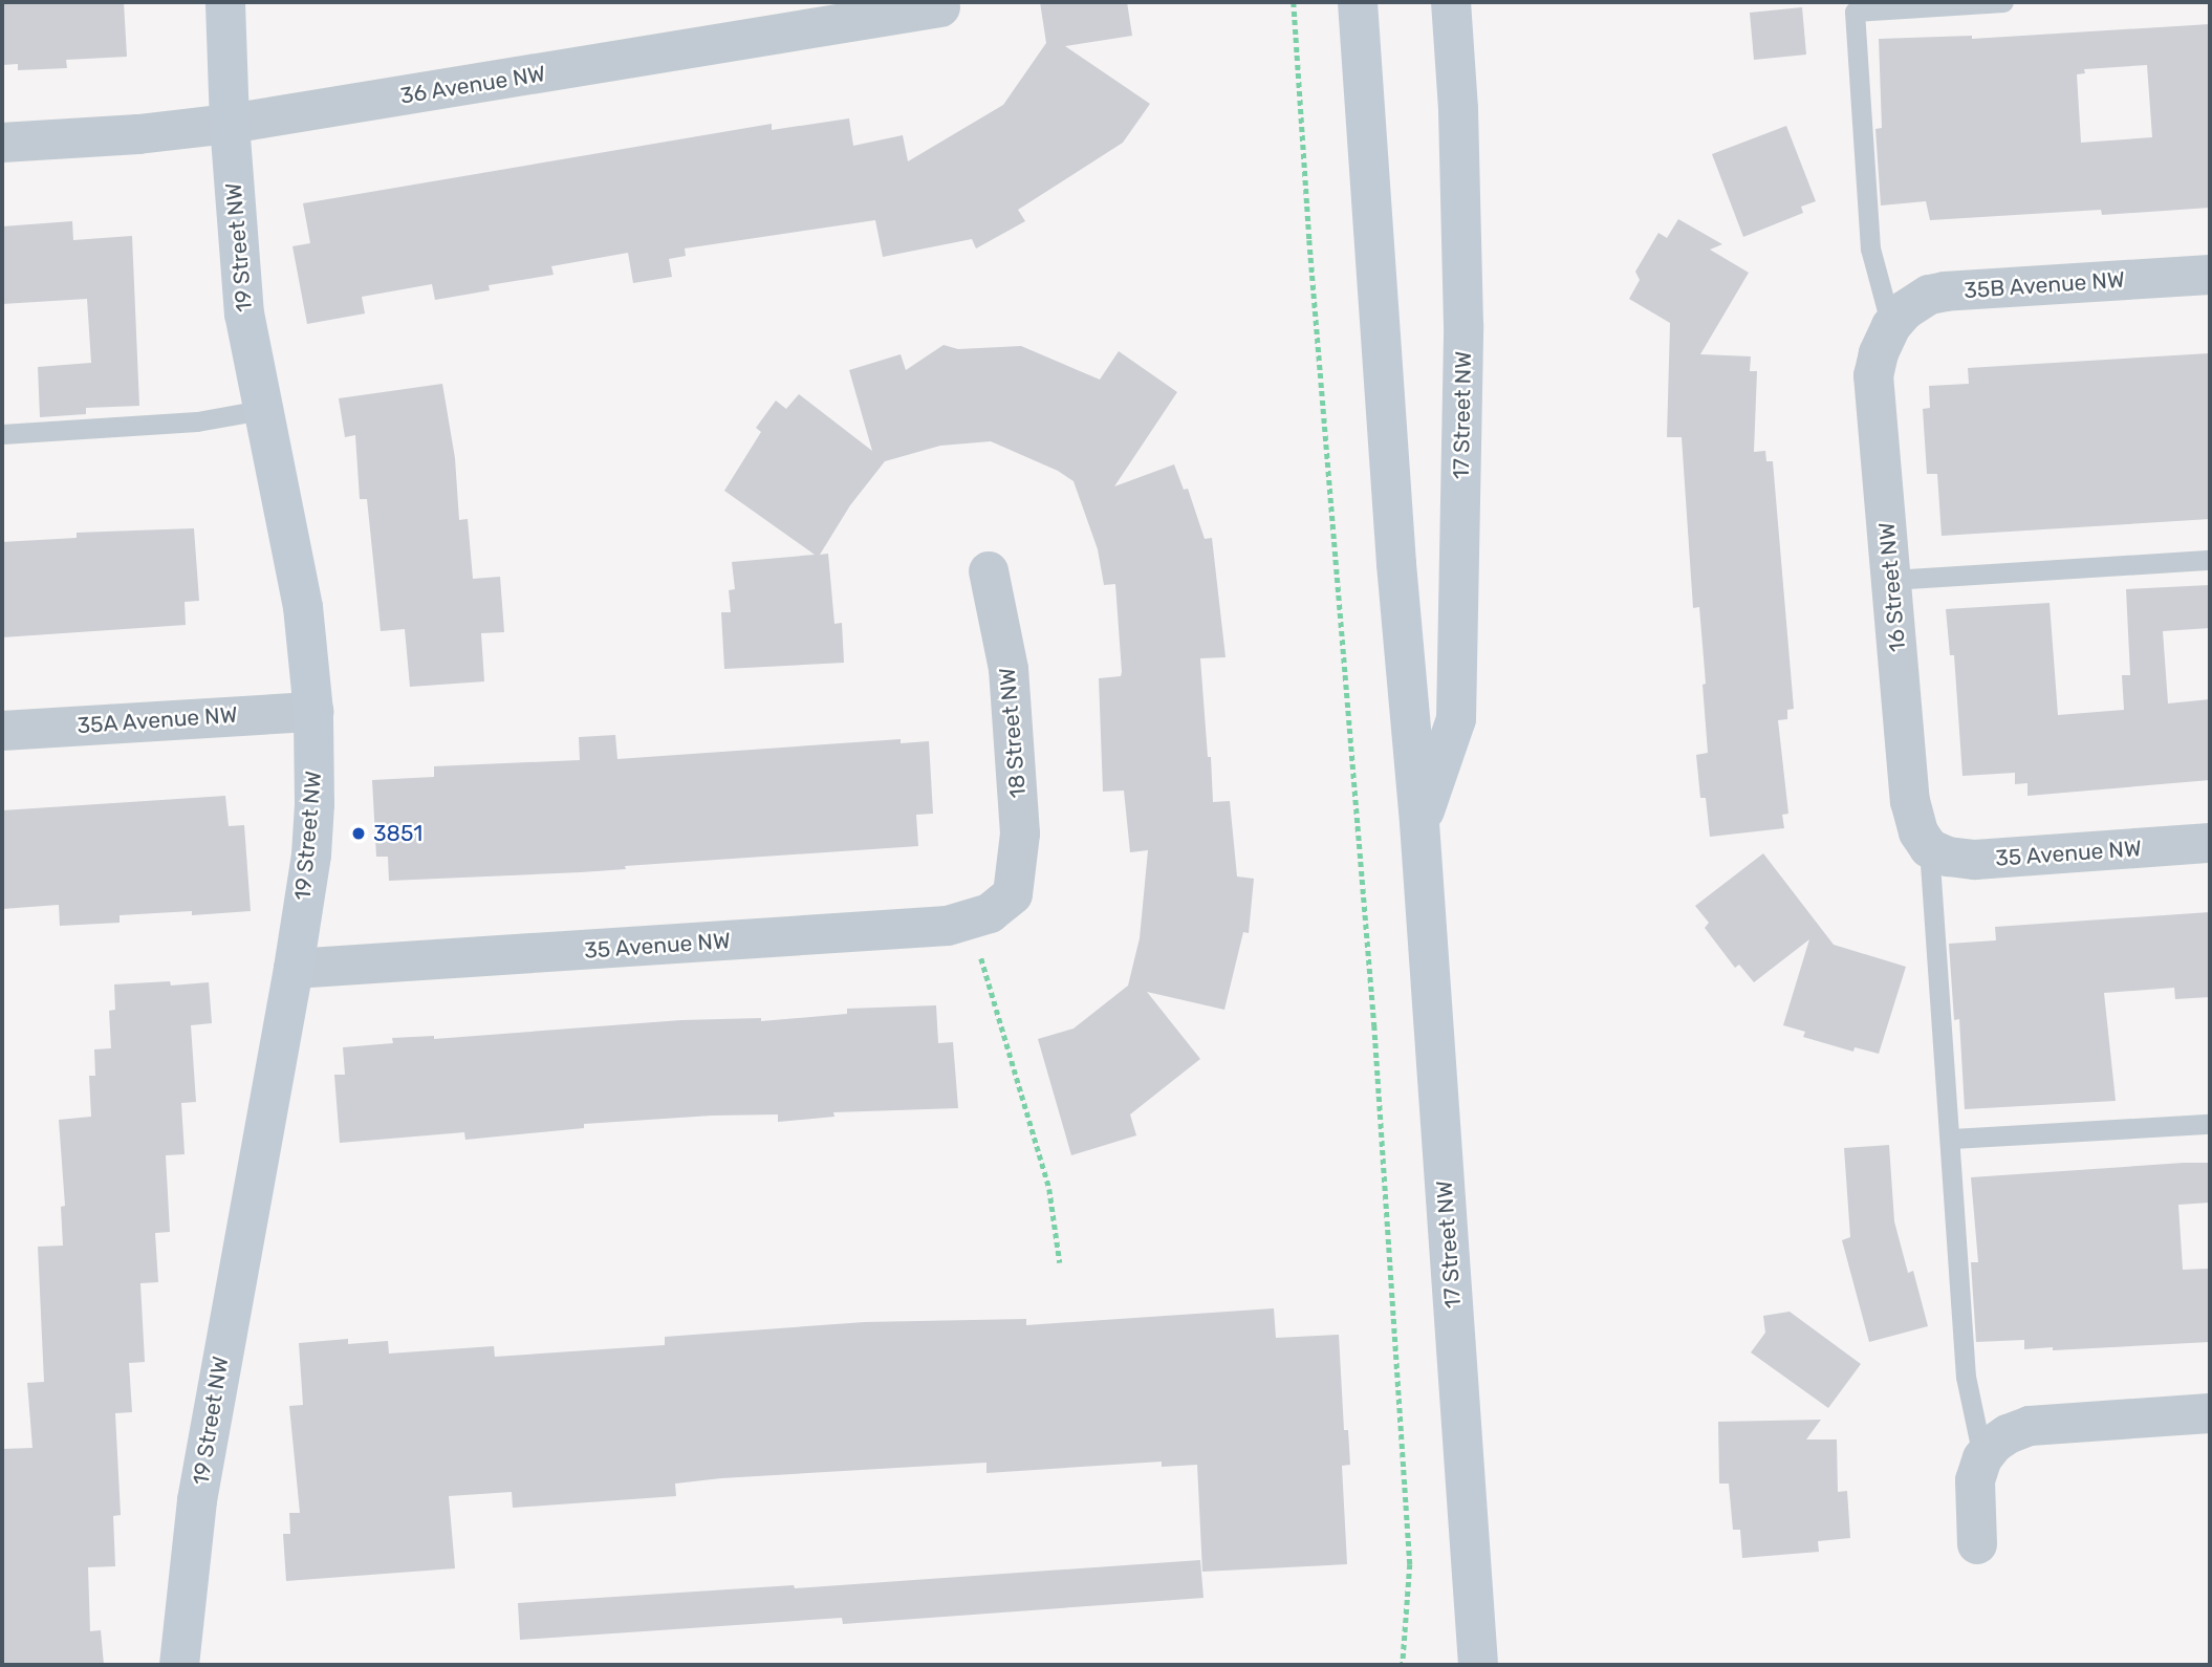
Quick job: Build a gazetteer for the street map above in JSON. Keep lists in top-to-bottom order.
{
  "streets": {
    "main road": ["19 Street NW", "17 Street NW"],
    "street": [
      "36 Avenue NW",
      "35B Avenue NW",
      "16 Street NW",
      "35A Avenue NW",
      "18 Street NW",
      "35 Avenue NW"
    ]
  },
  "crossings": [
    ["36 Avenue NW", "19 Street NW"],
    ["19 Street NW", "35A Avenue NW"],
    ["19 Street NW", "35 Avenue NW"],
    ["35B Avenue NW", "16 Street NW"],
    ["16 Street NW", "35 Avenue NW"],
    ["18 Street NW", "35 Avenue NW"]
  ],
  "places": ["3851"]
}
